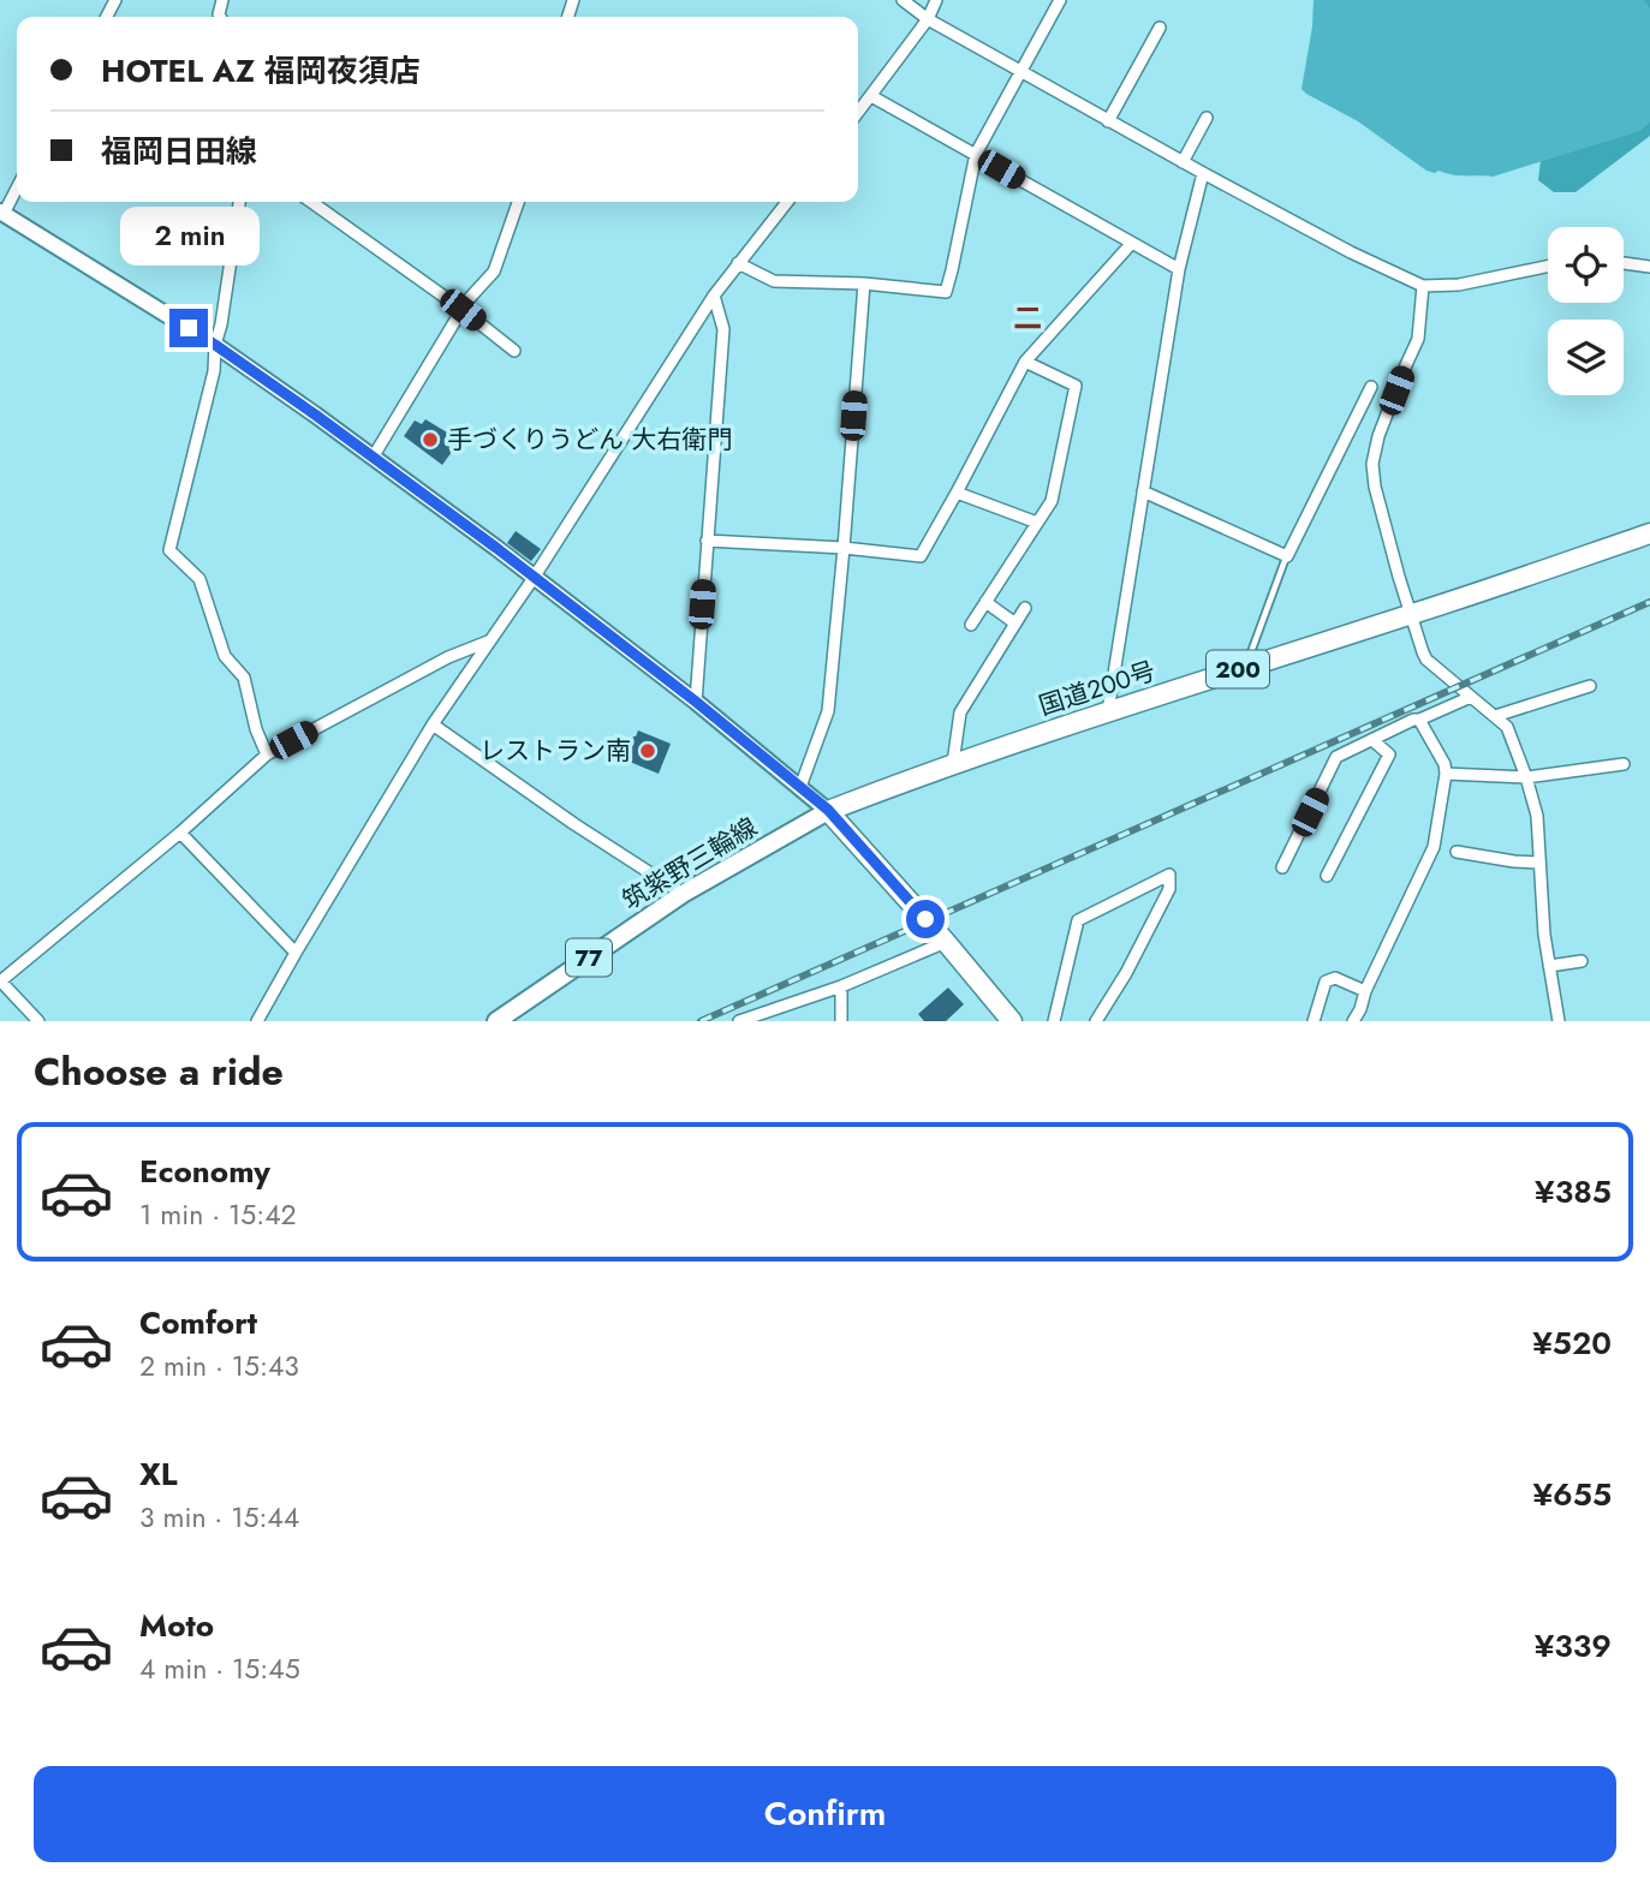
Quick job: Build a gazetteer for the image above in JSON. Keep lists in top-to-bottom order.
{
  "streets": {
    "highway": ["200", "国道200号"],
    "main road": ["筑紫野三輪線", "77"]
  },
  "crossings": [
    ["国道200号", "筑紫野三輪線"]
  ],
  "districts": ["二"],
  "places": ["手づくりうどん 大右衛門", "レストラン南"],
  "page": {
    "banner": ["HOTEL AZ 福岡夜須店", "福岡日田線"],
    "bubble": "2 min",
    "heading": "Choose a ride",
    "list": [
      {
        "name": "Economy",
        "note": "1 min · 15:42",
        "value": "¥385"
      },
      {
        "name": "Comfort",
        "note": "2 min · 15:43",
        "value": "¥520"
      },
      {
        "name": "XL",
        "note": "3 min · 15:44",
        "value": "¥655"
      },
      {
        "name": "Moto",
        "note": "4 min · 15:45",
        "value": "¥339"
      }
    ],
    "buttons": "Confirm"
  }
}
